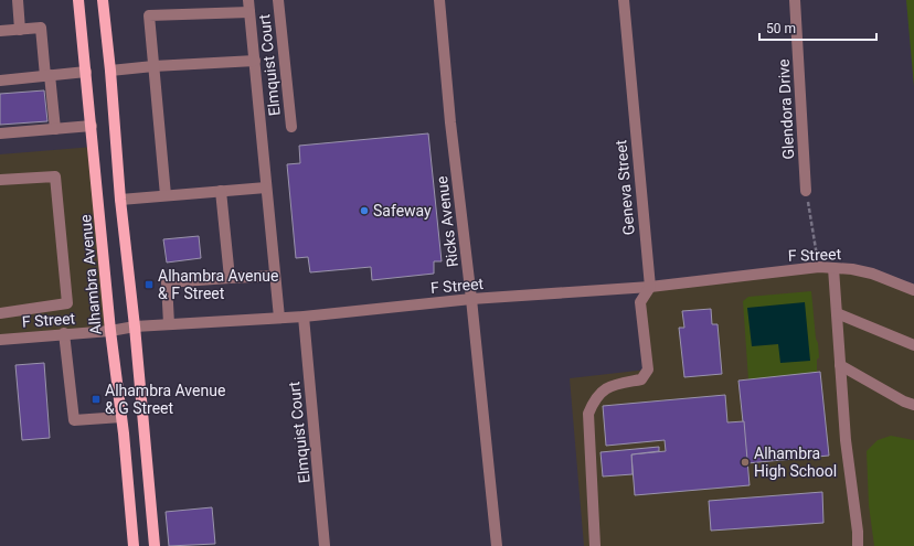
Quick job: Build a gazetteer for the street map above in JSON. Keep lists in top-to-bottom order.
{
  "streets": {
    "main road": ["Alhambra Avenue"],
    "street": [
      "Elmquist Court",
      "Glendora Drive",
      "Geneva Street",
      "Ricks Avenue",
      "F Street"
    ]
  },
  "crossings": [
    ["Elmquist Court", "F Street"],
    ["Geneva Street", "F Street"],
    ["Ricks Avenue", "F Street"],
    ["F Street", "Alhambra Avenue"]
  ],
  "places": {
    "other": ["Safeway", "Alhambra High School"],
    "transit": ["Alhambra Avenue & F Street", "Alhambra Avenue & G Street"]
  },
  "scale_bar": "50 m"
}
